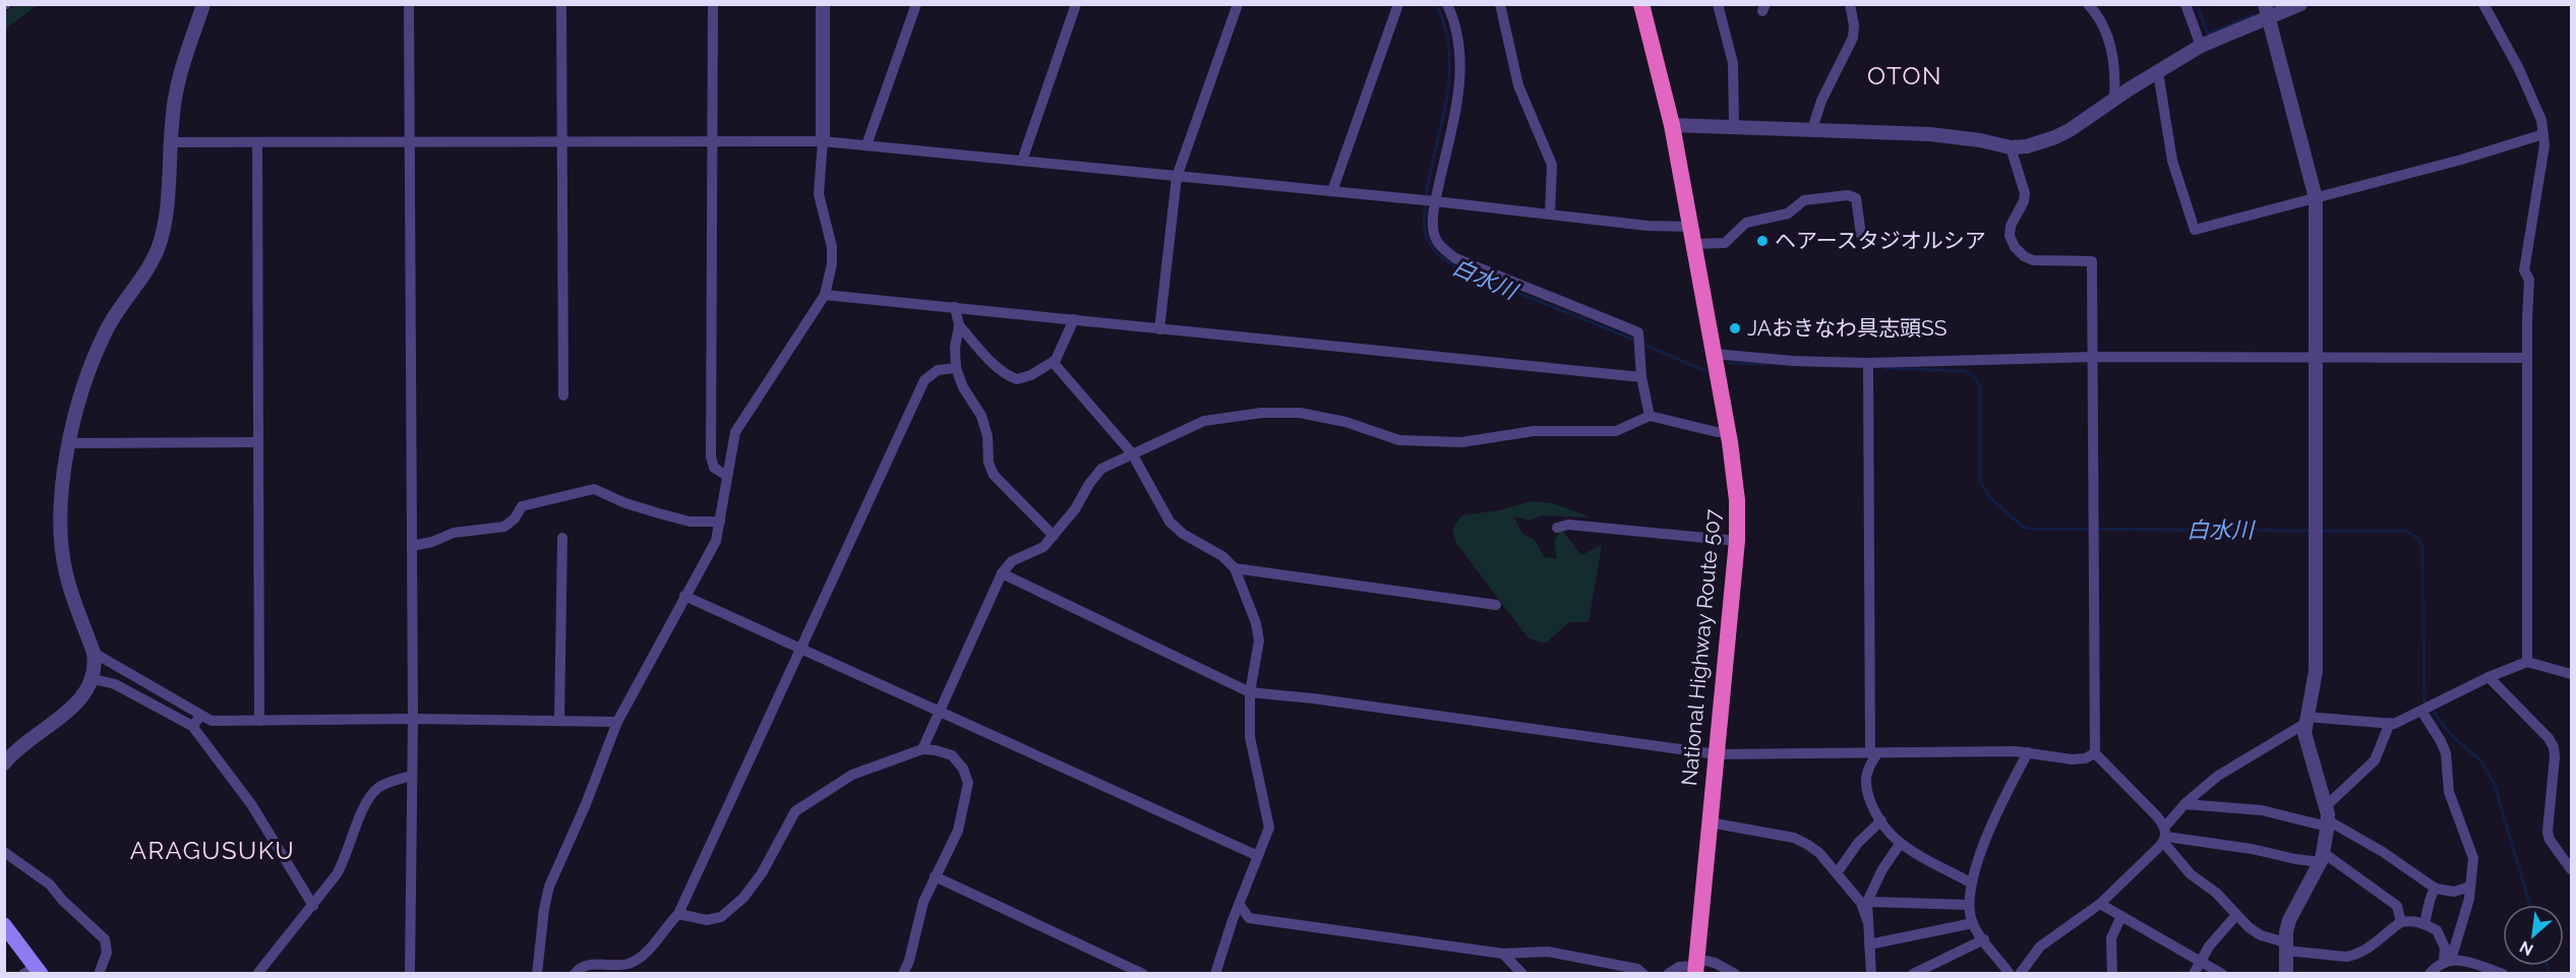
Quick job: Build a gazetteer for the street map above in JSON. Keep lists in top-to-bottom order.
{
  "streets": {
    "highway": ["National Highway Route 507"]
  },
  "districts": ["OTON", "ARAGUSUKU"],
  "water": ["白水川"],
  "places": ["ヘアースタジオルシア", "JAおきなわ具志頭SS"],
  "north": "bottom left"
}
